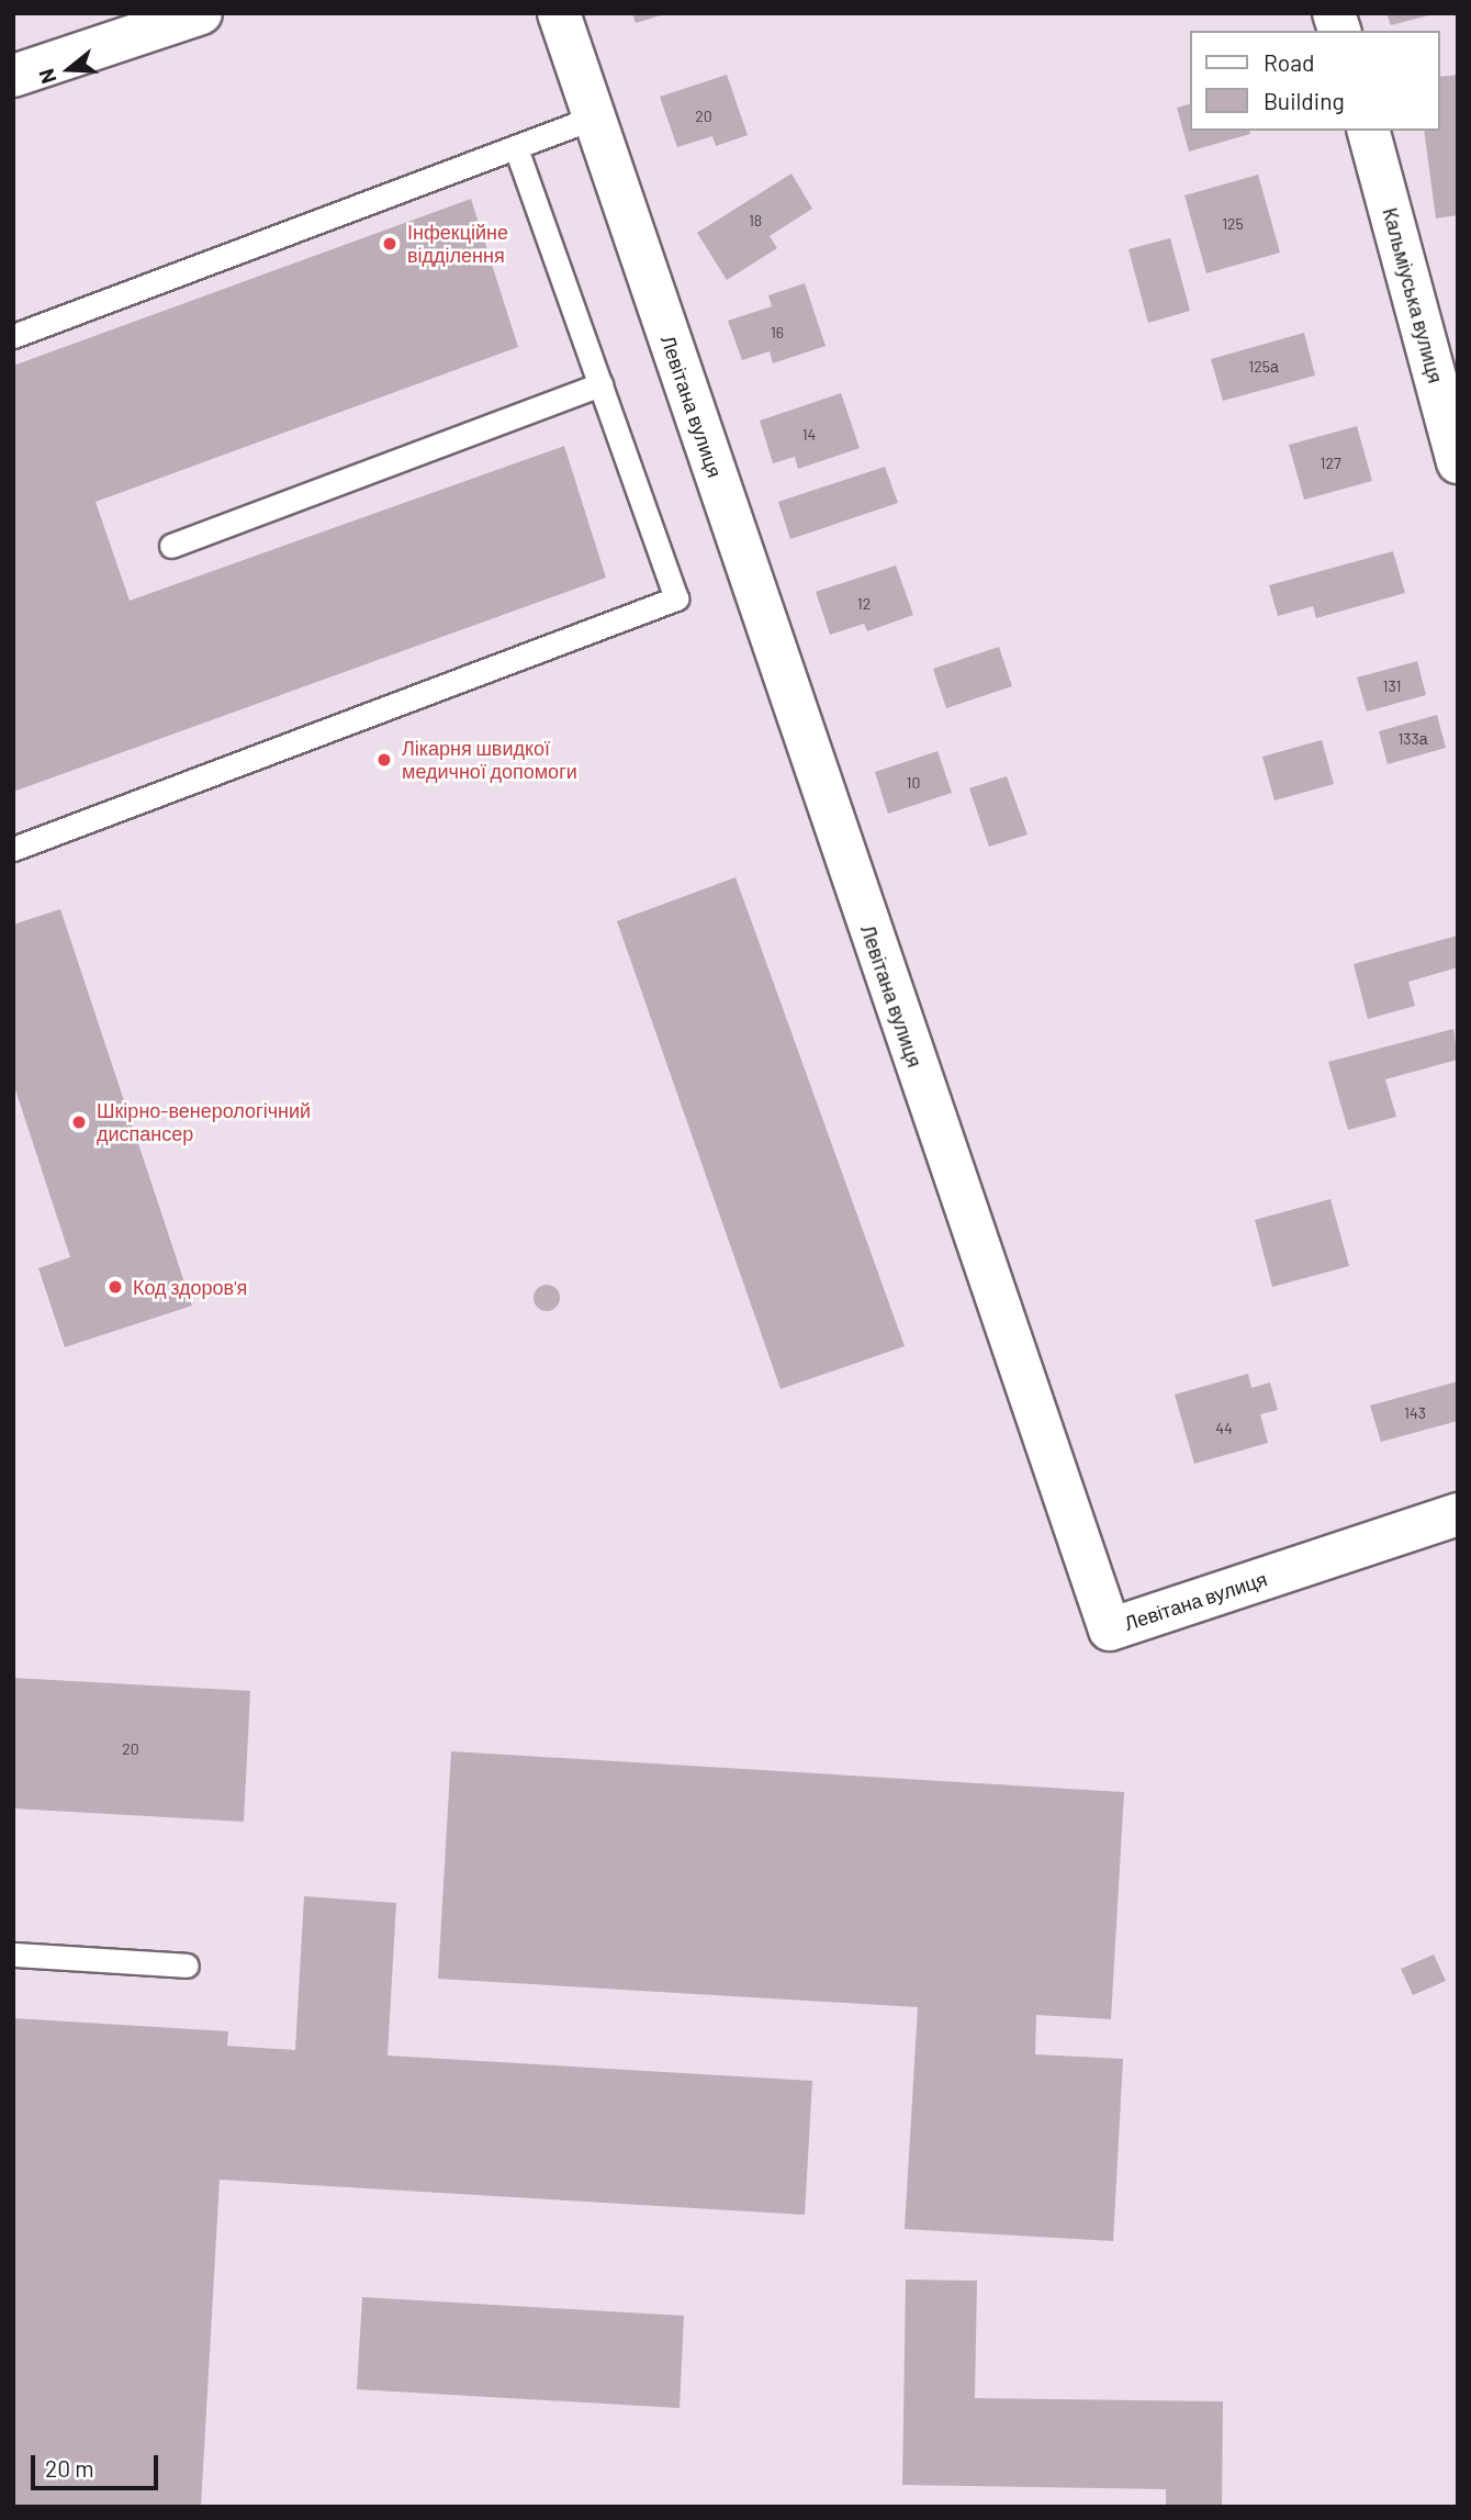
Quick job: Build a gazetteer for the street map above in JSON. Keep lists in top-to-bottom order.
{
  "streets": {
    "street": ["Кальміуська вулиця", "Левітана вулиця"]
  },
  "places": [
    "Інфекційне відділення",
    "Лікарня швидкої медичної допомоги",
    "Шкірно-венерологічний диспансер",
    "Код здоров'я"
  ],
  "house_numbers": [
    "20",
    "18",
    "125",
    "16",
    "125а",
    "14",
    "127",
    "12",
    "131",
    "133а",
    "10",
    "143",
    "44",
    "20"
  ],
  "legend": ["Road", "Building"],
  "scale_bar": "20 m",
  "north": "left"
}
